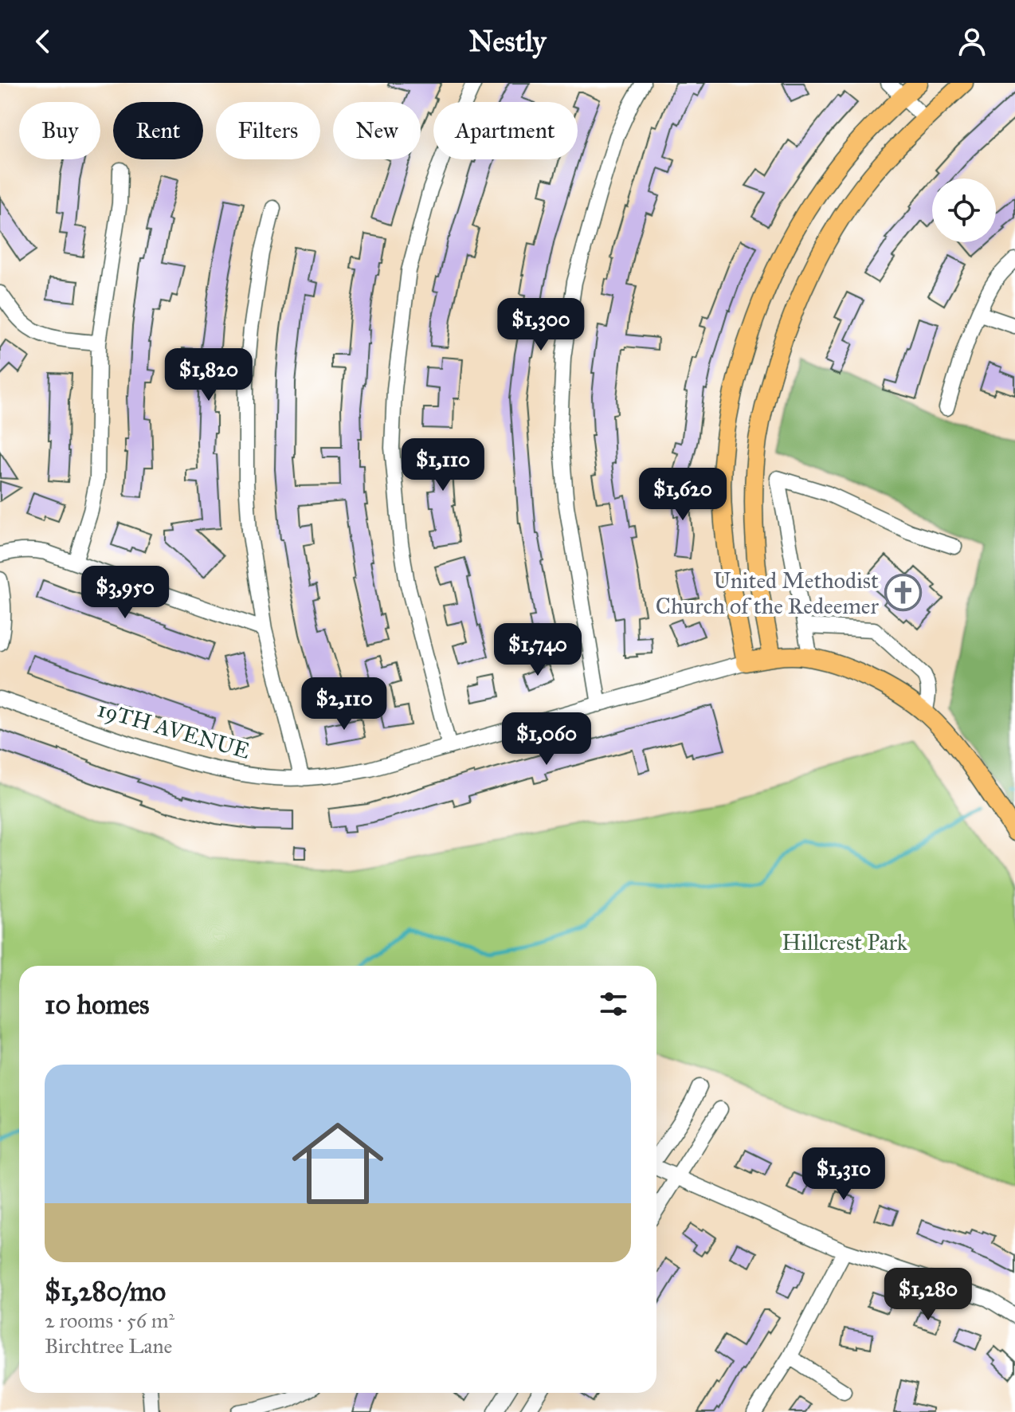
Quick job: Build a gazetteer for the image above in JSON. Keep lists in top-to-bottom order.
{
  "streets": {
    "street": ["19TH AVENUE"]
  },
  "parks": ["Hillcrest Park"],
  "places": {
    "church": ["United Methodist Church of the Redeemer"]
  },
  "page": {
    "header": "Nestly",
    "chip": [
      "Buy",
      "Rent",
      "Filters",
      "New",
      "Apartment"
    ],
    "price": [
      "$1,300",
      "$1,820",
      "$1,110",
      "$1,620",
      "$3,950",
      "$1,740",
      "$2,110",
      "$1,060",
      "$1,310",
      "$1,280"
    ],
    "heading": "10 homes",
    "list": [
      {
        "name": "$1,280/mo",
        "note": "2 rooms · 56 m² · Birchtree Lane"
      }
    ]
  }
}
